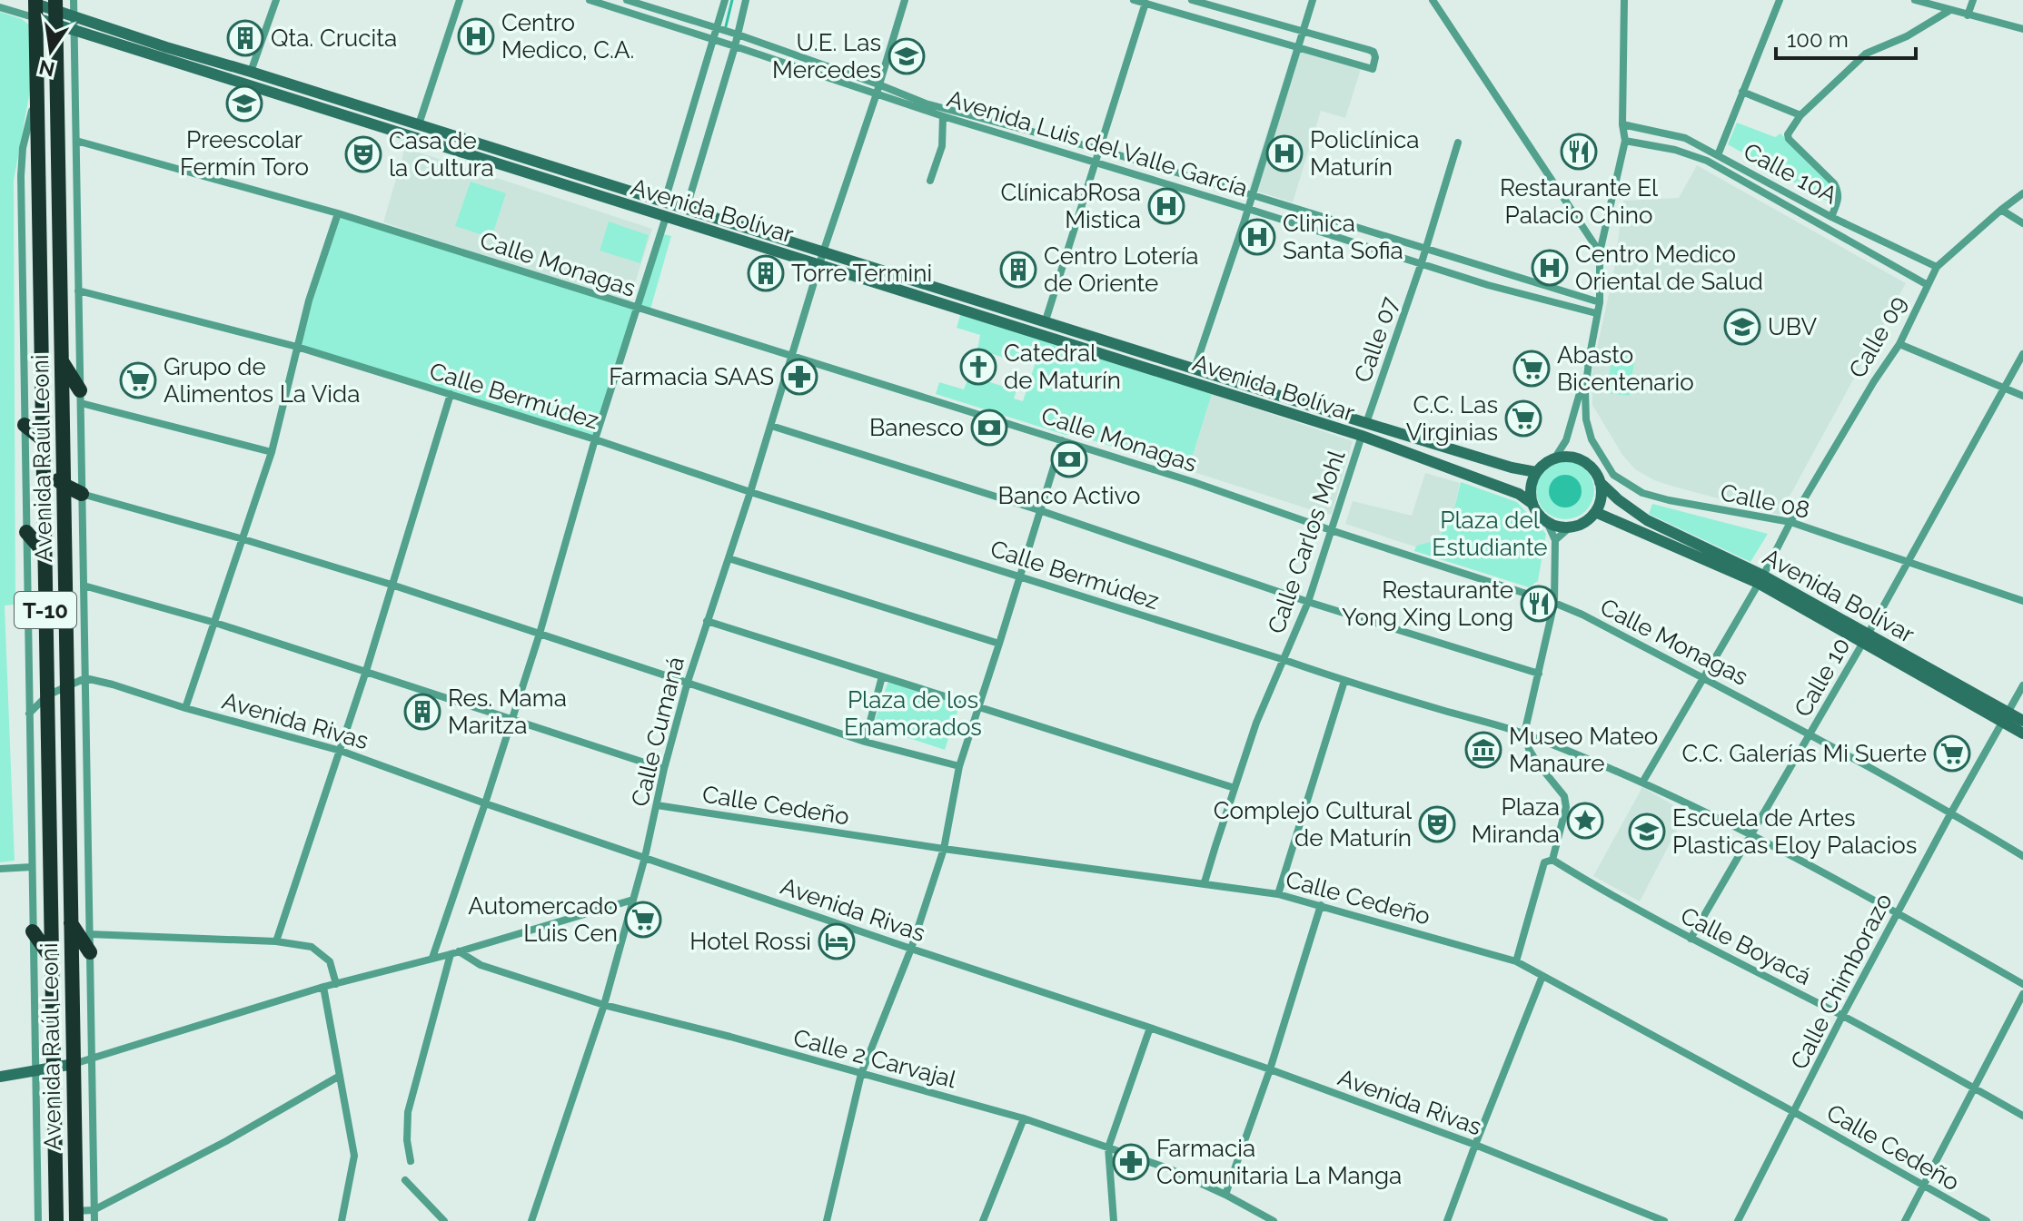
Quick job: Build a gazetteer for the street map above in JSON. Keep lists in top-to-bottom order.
{
  "streets": {
    "highway": ["Avenida Raúl Leoni", "T-10"],
    "street": [
      "Avenida Luis del Valle García",
      "Calle 10A",
      "Avenida Bolívar",
      "Calle Monagas",
      "Calle 09",
      "Calle 07",
      "Calle Bermúdez",
      "Calle 08",
      "Calle Carlos Mohl",
      "Calle 10",
      "Avenida Rivas",
      "Calle Cumaná",
      "Calle Cedeño",
      "Calle Boyacá",
      "Calle Chimborazo",
      "Calle 2 Carvajal"
    ]
  },
  "crossings": [
    ["Avenida Luis del Valle García", "Calle 07"],
    ["Avenida Luis del Valle García", "Calle Cumaná"],
    ["Calle 10A", "Calle 09"],
    ["Avenida Bolívar", "Calle 09"],
    ["Avenida Bolívar", "Calle 07"],
    ["Avenida Bolívar", "Avenida Raúl Leoni"],
    ["Avenida Bolívar", "Calle Carlos Mohl"],
    ["Avenida Bolívar", "Calle 10"],
    ["Avenida Bolívar", "Calle Cumaná"],
    ["Avenida Bolívar", "Calle Chimborazo"],
    ["Calle Monagas", "Calle 09"],
    ["Calle Monagas", "Avenida Raúl Leoni"],
    ["Calle Monagas", "Calle Carlos Mohl"],
    ["Calle Monagas", "Calle 10"],
    ["Calle Monagas", "Calle Cumaná"],
    ["Calle Monagas", "Calle Chimborazo"],
    ["Calle 09", "Calle Bermúdez"],
    ["Calle 09", "Calle 08"],
    ["Calle Bermúdez", "Avenida Raúl Leoni"],
    ["Calle Bermúdez", "Calle Carlos Mohl"],
    ["Calle Bermúdez", "Calle 10"],
    ["Calle Bermúdez", "Calle Cumaná"],
    ["Calle Bermúdez", "Calle Chimborazo"],
    ["Avenida Raúl Leoni", "Avenida Rivas"],
    ["Calle 08", "Calle 10"],
    ["Calle Carlos Mohl", "Calle Cedeño"],
    ["Calle 10", "Calle Boyacá"],
    ["Avenida Rivas", "Calle Cumaná"],
    ["Calle Cumaná", "Calle Cedeño"],
    ["Calle Cumaná", "Calle 2 Carvajal"],
    ["Calle Cedeño", "Calle Chimborazo"],
    ["Calle Boyacá", "Calle Chimborazo"]
  ],
  "parks": ["Plaza del Estudiante", "Plaza de los Enamorados"],
  "places": {
    "hospital": [
      "Centro Medico, C.A.",
      "Policlínica Maturín",
      "ClínicabRosa Mistica",
      "Clinica Santa Sofia",
      "Centro Medico Oriental de Salud"
    ],
    "building": [
      "Qta. Crucita",
      "Centro Lotería de Oriente",
      "Torre Termini",
      "Res. Mama Maritza"
    ],
    "school or university": [
      "U.E. Las Mercedes",
      "Preescolar Fermín Toro",
      "UBV",
      "Escuela de Artes Plasticas Eloy Palacios"
    ],
    "restaurant": ["Restaurante El Palacio Chino", "Restaurante Yong Xing Long"],
    "theatre": ["Casa de la Cultura", "Complejo Cultural de Maturín"],
    "church": ["Catedral de Maturín"],
    "supermarket": [
      "Abasto Bicentenario",
      "Grupo de Alimentos La Vida",
      "C.C. Las Virginias",
      "C.C. Galerías Mi Suerte",
      "Automercado Luis Cen"
    ],
    "pharmacy": ["Farmacia SAAS", "Farmacia Comunitaria La Manga"],
    "bank": ["Banesco", "Banco Activo"],
    "museum": ["Museo Mateo Manaure"],
    "place": ["Plaza Miranda"],
    "hotel": ["Hotel Rossi"]
  },
  "scale_bar": "100 m",
  "north": "bottom"
}
